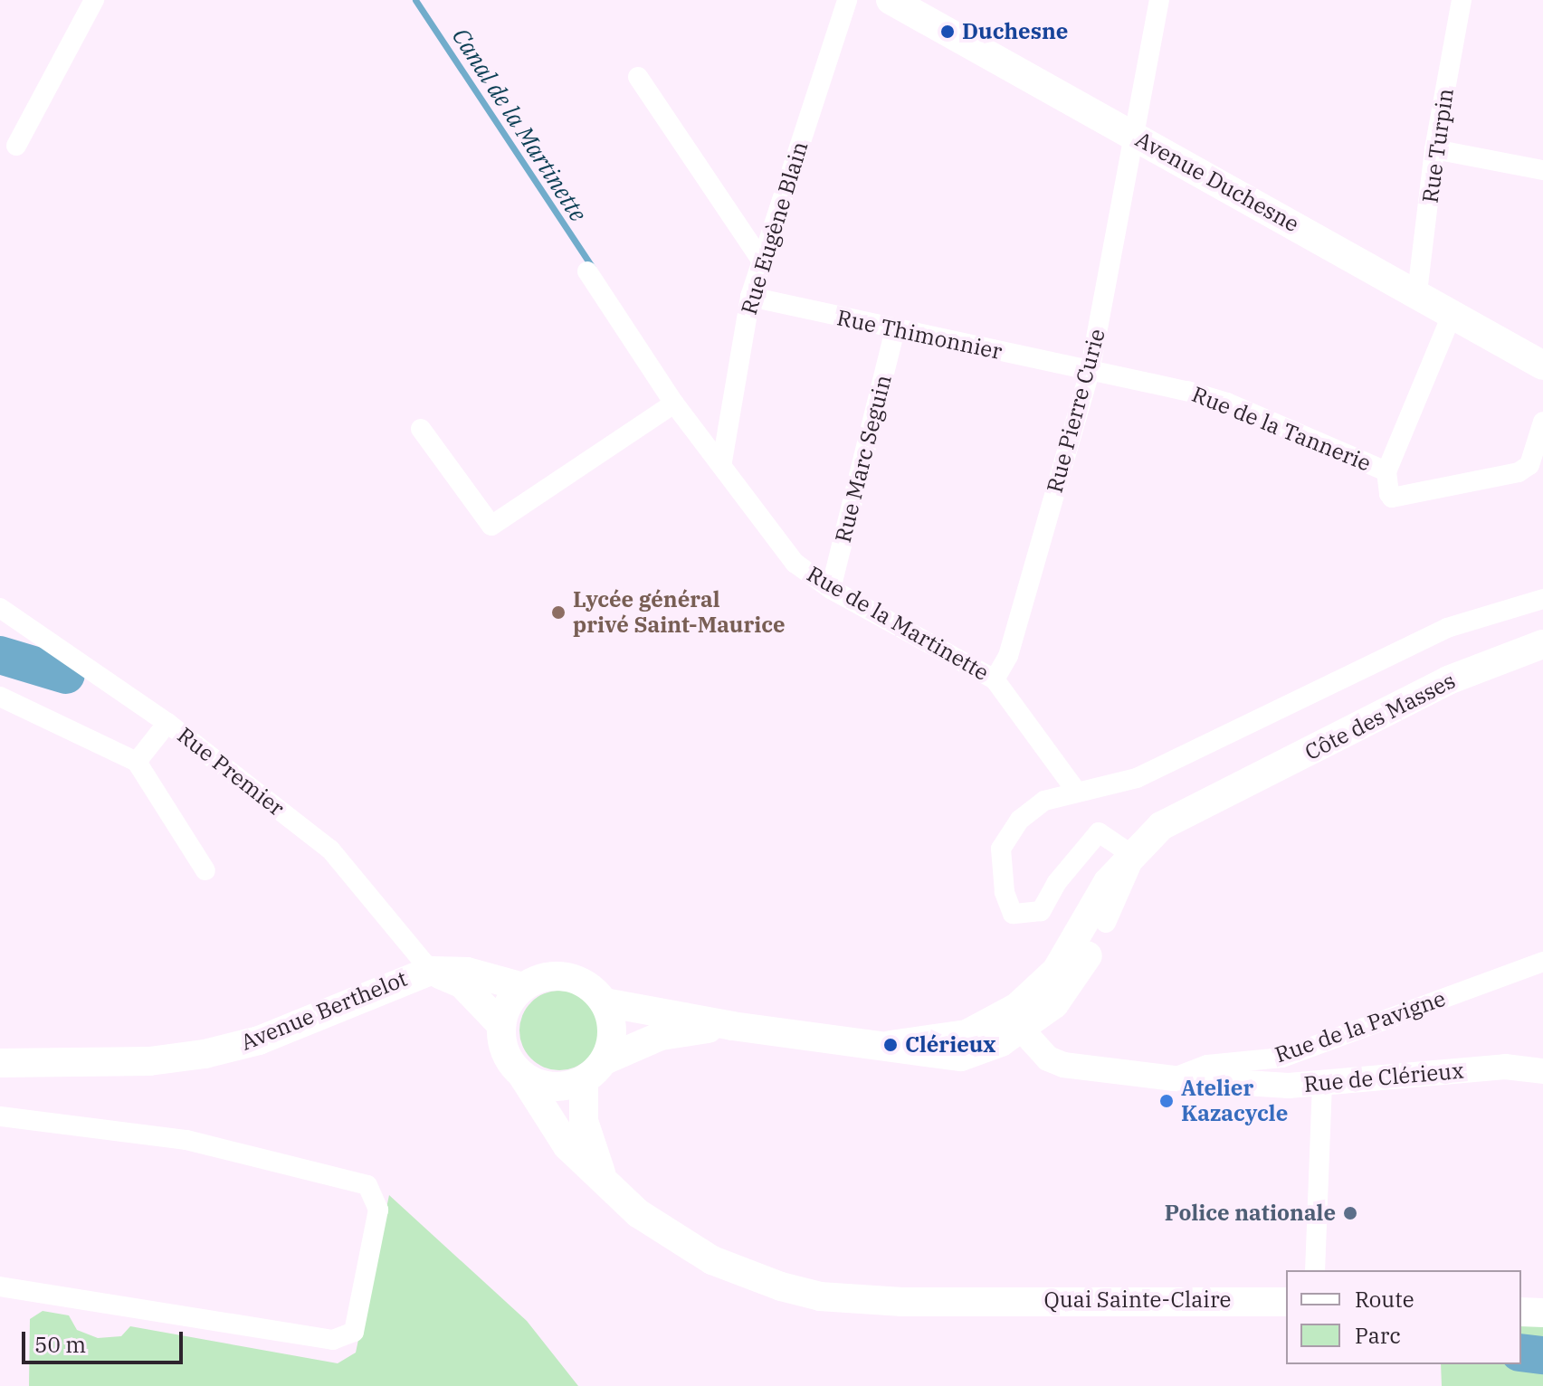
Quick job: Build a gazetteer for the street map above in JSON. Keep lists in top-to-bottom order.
{
  "streets": {
    "main road": [
      "Avenue Duchesne",
      "Côte des Masses",
      "Avenue Berthelot",
      "Quai Sainte-Claire"
    ],
    "street": [
      "Rue Turpin",
      "Rue Eugène Blain",
      "Rue Thimonnier",
      "Rue Pierre Curie",
      "Rue de la Tannerie",
      "Rue Marc Seguin",
      "Rue de la Martinette",
      "Rue Premier",
      "Rue de la Pavigne",
      "Rue de Clérieux"
    ]
  },
  "crossings": [
    ["Rue Turpin", "Avenue Duchesne"],
    ["Avenue Duchesne", "Rue Pierre Curie"],
    ["Avenue Duchesne", "Rue de la Tannerie"],
    ["Rue Eugène Blain", "Rue Thimonnier"],
    ["Rue Eugène Blain", "Rue de la Martinette"],
    ["Rue Thimonnier", "Rue Pierre Curie"],
    ["Rue Thimonnier", "Rue de la Tannerie"],
    ["Rue Thimonnier", "Rue Marc Seguin"],
    ["Rue Pierre Curie", "Rue de la Tannerie"],
    ["Rue Pierre Curie", "Rue de la Martinette"],
    ["Rue Marc Seguin", "Rue de la Martinette"],
    ["Côte des Masses", "Rue de Clérieux"],
    ["Rue Premier", "Avenue Berthelot"],
    ["Avenue Berthelot", "Quai Sainte-Claire"],
    ["Rue de la Pavigne", "Rue de Clérieux"]
  ],
  "water": ["Canal de la Martinette"],
  "places": [
    "Duchesne",
    "Lycée général privé Saint-Maurice",
    "Clérieux",
    "Atelier Kazacycle",
    "Police nationale"
  ],
  "legend": ["Route", "Parc"],
  "scale_bar": "50 m"
}
